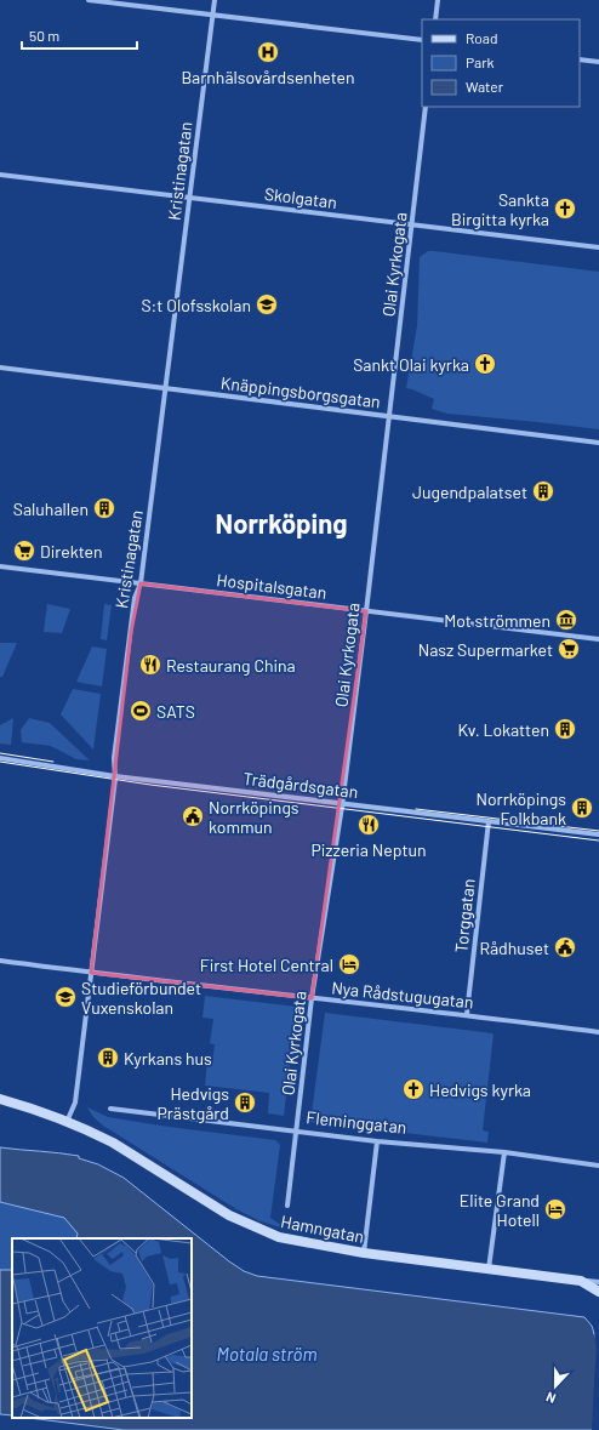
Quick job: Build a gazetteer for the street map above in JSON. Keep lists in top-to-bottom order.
{
  "streets": {
    "street": [
      "Kristinagatan",
      "Skolgatan",
      "Olai Kyrkogata",
      "Knäppingsborgsgatan",
      "Hospitalsgatan",
      "Trädgårdsgatan",
      "Torggatan",
      "Nya Rådstugugatan",
      "Fleminggatan",
      "Hamngatan"
    ]
  },
  "crossings": [
    ["Kristinagatan", "Skolgatan"],
    ["Kristinagatan", "Knäppingsborgsgatan"],
    ["Kristinagatan", "Hospitalsgatan"],
    ["Kristinagatan", "Trädgårdsgatan"],
    ["Kristinagatan", "Nya Rådstugugatan"],
    ["Kristinagatan", "Hamngatan"],
    ["Skolgatan", "Olai Kyrkogata"],
    ["Olai Kyrkogata", "Knäppingsborgsgatan"],
    ["Olai Kyrkogata", "Hospitalsgatan"],
    ["Olai Kyrkogata", "Trädgårdsgatan"],
    ["Olai Kyrkogata", "Nya Rådstugugatan"],
    ["Olai Kyrkogata", "Fleminggatan"],
    ["Trädgårdsgatan", "Torggatan"],
    ["Torggatan", "Nya Rådstugugatan"]
  ],
  "districts": ["Norrköping"],
  "water": ["Motala ström"],
  "places": {
    "hospital": ["Barnhälsovårdsenheten"],
    "church": ["Sankta Birgitta kyrka", "Sankt Olai kyrka", "Hedvigs kyrka"],
    "school or university": ["S:t Olofsskolan", "Studieförbundet Vuxenskolan"],
    "building": [
      "Jugendpalatset",
      "Saluhallen",
      "Kv. Lokatten",
      "Norrköpings Folkbank",
      "Kyrkans hus",
      "Hedvigs Prästgård"
    ],
    "supermarket": ["Direkten", "Nasz Supermarket"],
    "museum": ["Mot strömmen"],
    "restaurant": ["Restaurang China", "Pizzeria Neptun"],
    "sports": ["SATS"],
    "public building": ["Norrköpings kommun", "Rådhuset"],
    "hotel": ["First Hotel Central", "Elite Grand Hotell"]
  },
  "legend": ["Road", "Park", "Water"],
  "scale_bar": "50 m",
  "north": "bottom"
}
